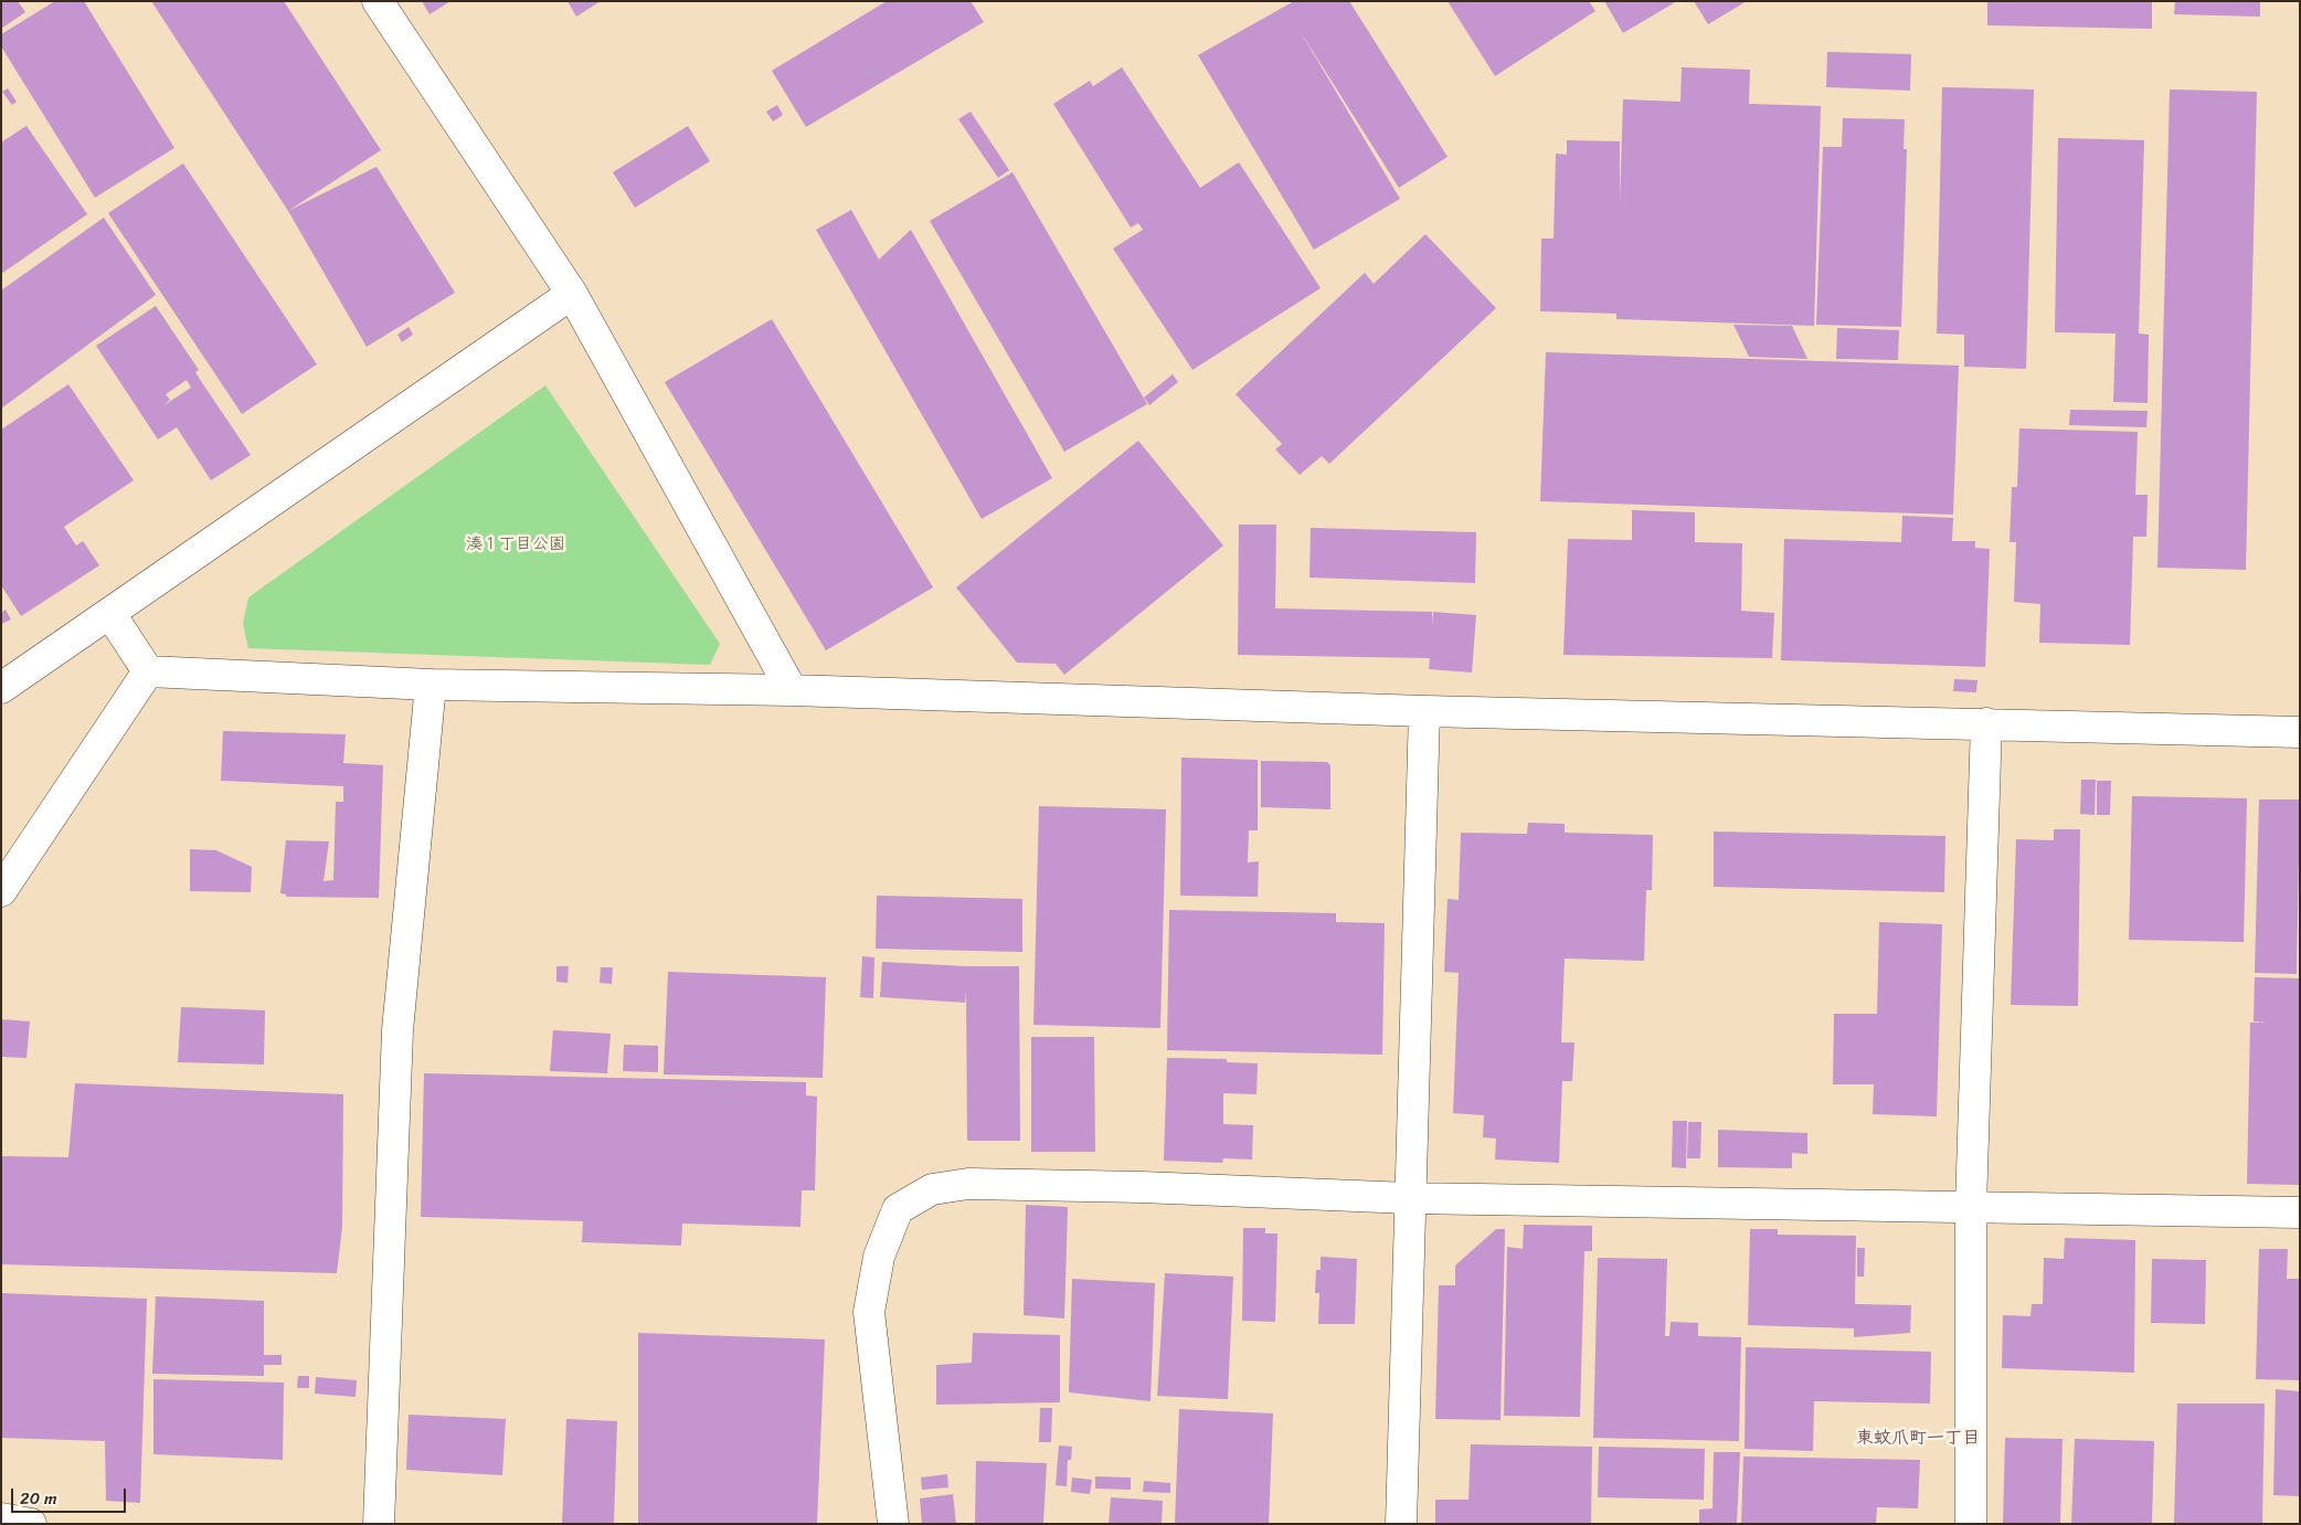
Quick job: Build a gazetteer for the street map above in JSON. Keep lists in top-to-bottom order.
{
  "districts": ["東蚊爪町一丁目"],
  "parks": ["湊１丁目公園"],
  "scale_bar": "20 m"
}
